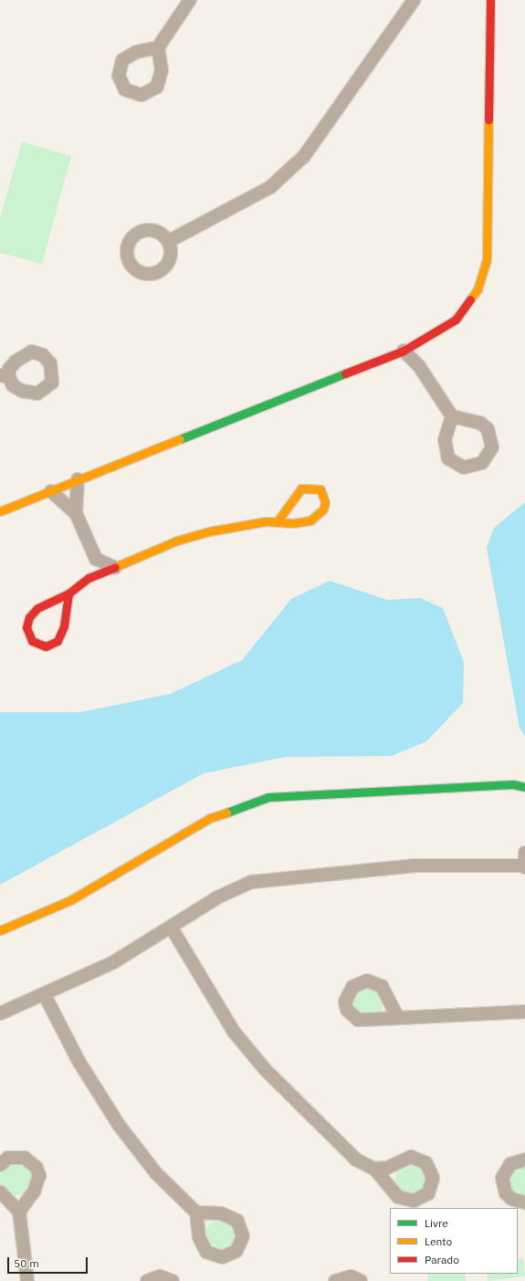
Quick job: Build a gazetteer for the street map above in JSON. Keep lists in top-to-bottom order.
{
  "legend": ["Livre", "Lento", "Parado"],
  "scale_bar": "50 m"
}
